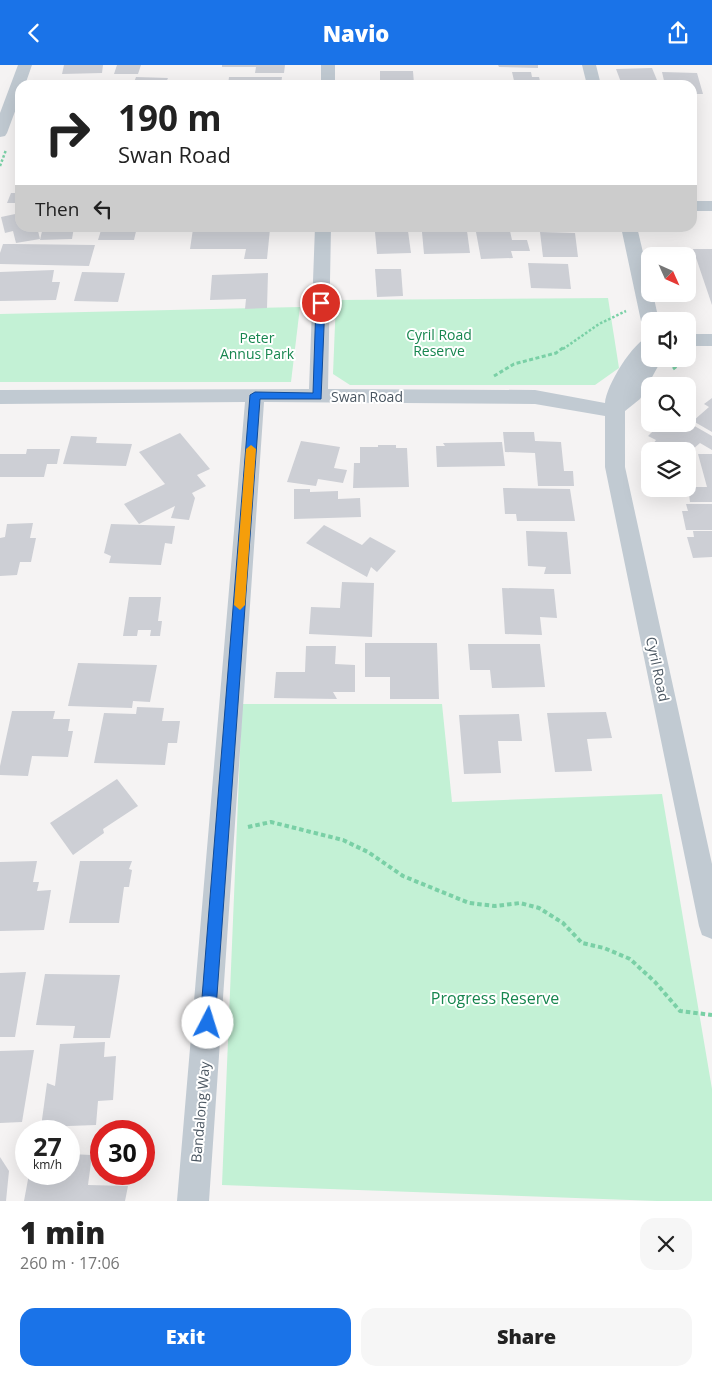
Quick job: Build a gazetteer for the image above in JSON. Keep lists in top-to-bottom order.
{
  "streets": {
    "street": ["Swan Road", "Cyril Road", "Bandalong Way"]
  },
  "crossings": [
    ["Swan Road", "Cyril Road"],
    ["Swan Road", "Bandalong Way"]
  ],
  "parks": ["Cyril Road Reserve", "Peter Annus Park", "Progress Reserve"],
  "north": "bottom right",
  "page": {
    "header": "Navio",
    "turn": ["190 m", "Swan Road"],
    "then": "Then",
    "speed": "27 km/h",
    "limit": "30",
    "heading": ["1 min", "260 m · 17:06"],
    "buttons": ["Exit", "Share"]
  }
}
